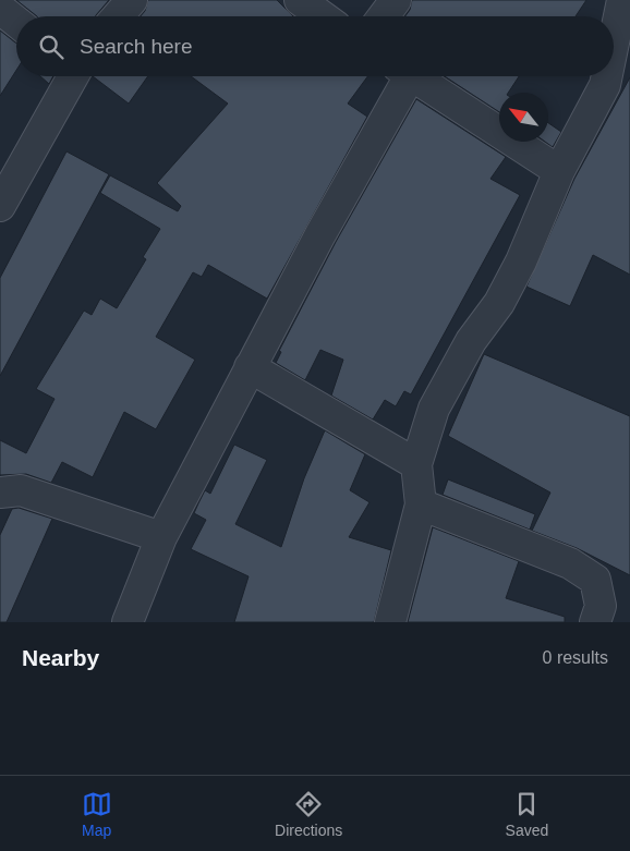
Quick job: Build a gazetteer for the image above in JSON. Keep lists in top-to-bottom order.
{
  "north": "top left",
  "page": {
    "search": "Search here",
    "heading": ["Nearby", "0 results"],
    "nav": ["Map", "Directions", "Saved"]
  }
}
